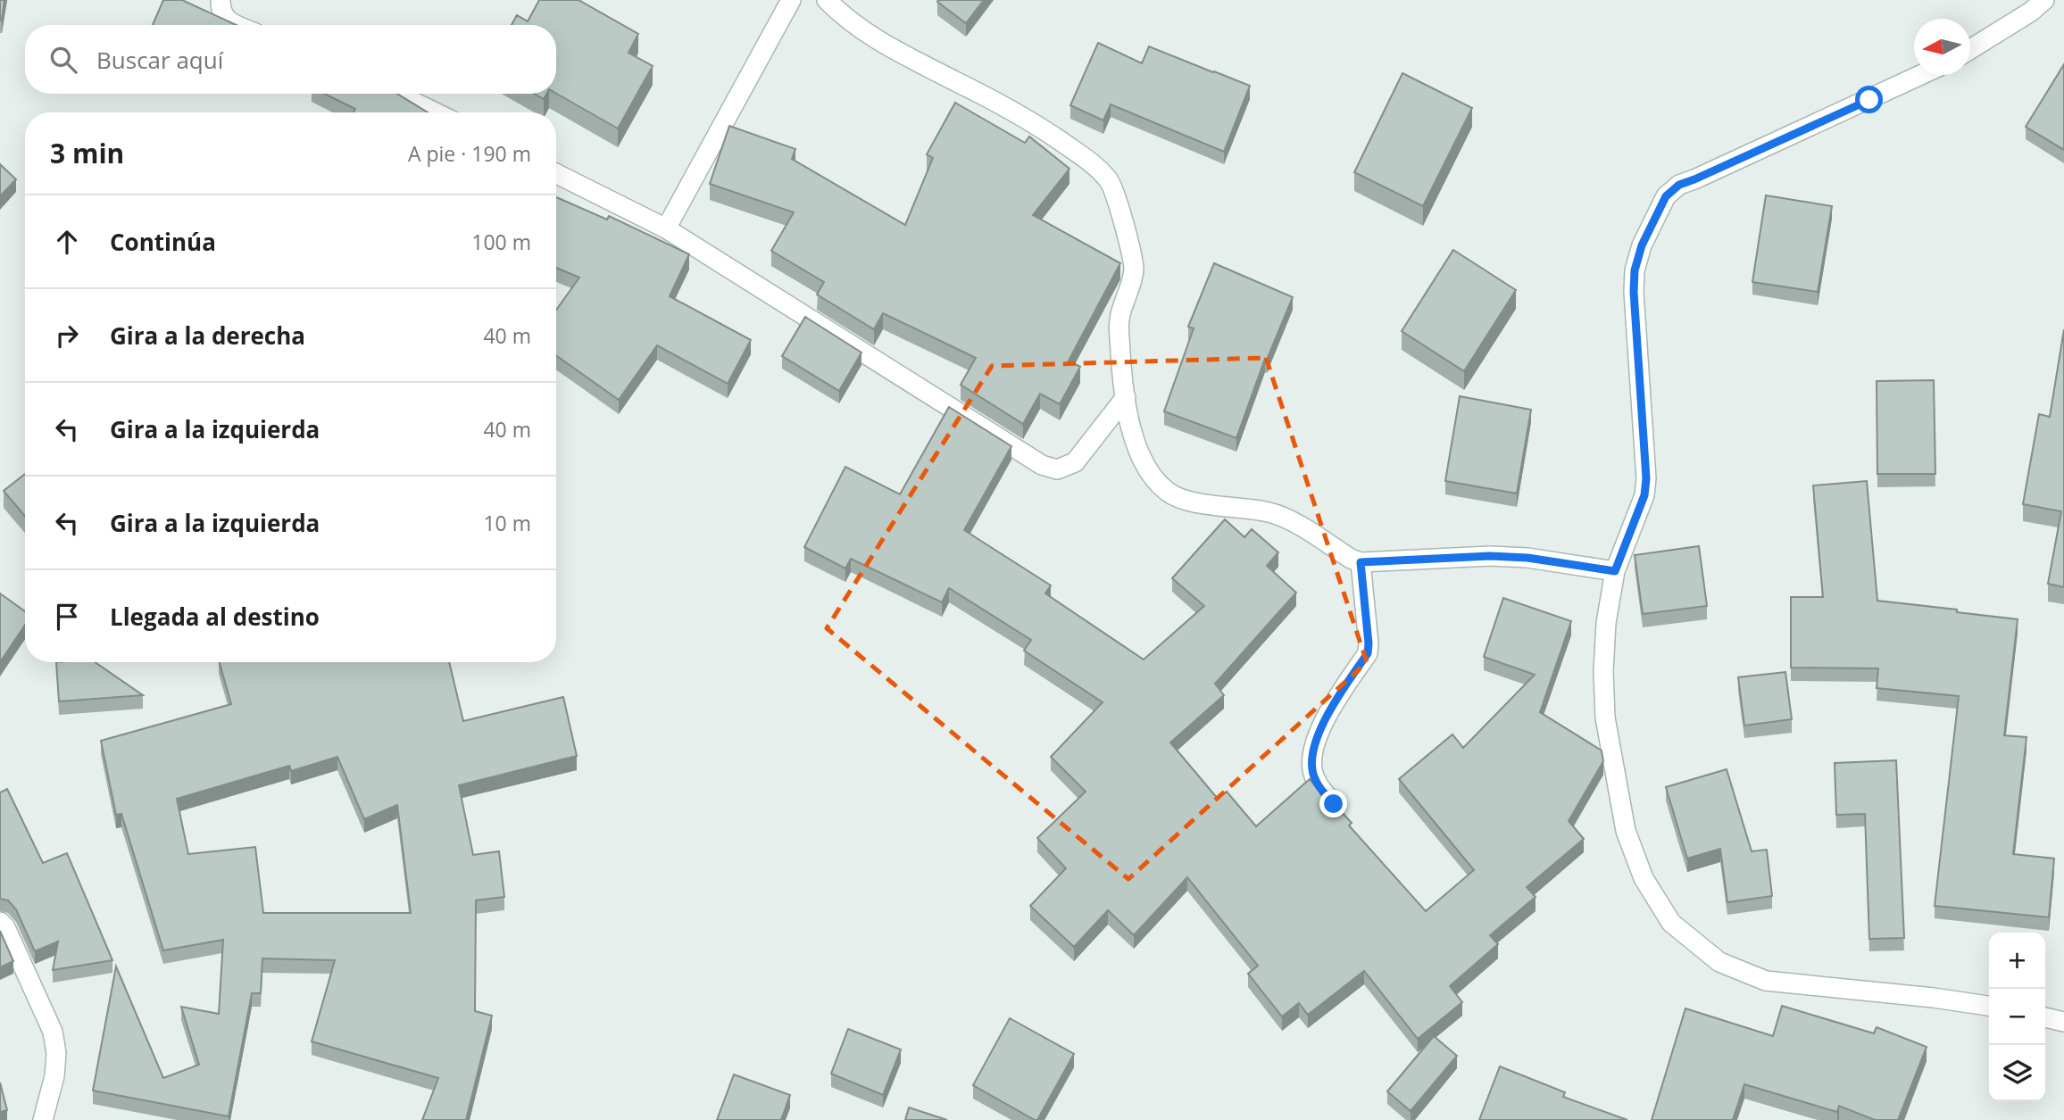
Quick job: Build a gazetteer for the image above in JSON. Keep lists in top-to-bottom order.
{
  "north": "left",
  "page": {
    "search": "Buscar aquí",
    "heading": ["3 min", "A pie · 190 m"],
    "list": [
      ["Continúa", "100 m"],
      ["Gira a la derecha", "40 m"],
      ["Gira a la izquierda", "40 m"],
      ["Gira a la izquierda", "10 m"],
      "Llegada al destino"
    ],
    "map_buttons": ["+", "−"]
  }
}
